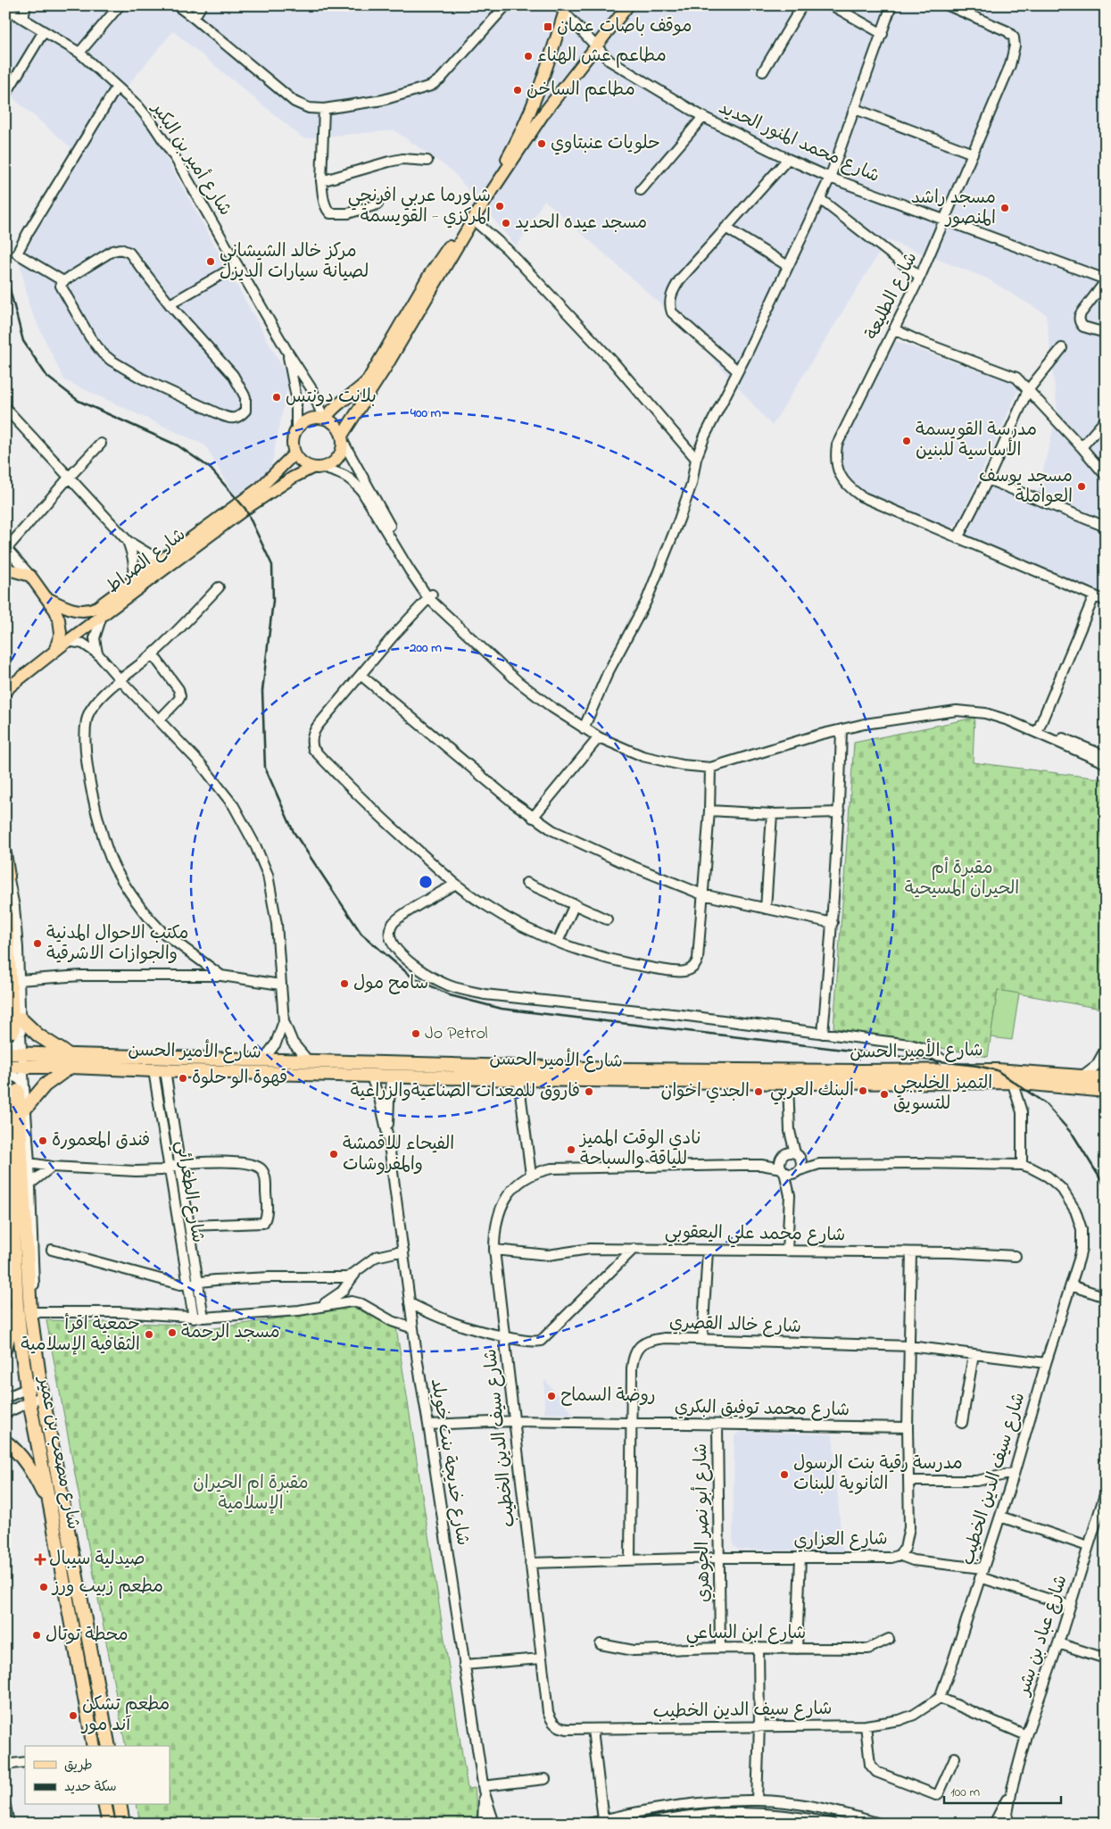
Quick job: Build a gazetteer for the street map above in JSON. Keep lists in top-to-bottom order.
{
  "streets": {
    "highway": ["شارع الأمير الحسن", "شارع مصعب بن عمير"],
    "main road": ["شارع الصراط"],
    "street": [
      "شارع محمد المنور الحديد",
      "شارع أمير بن البكير",
      "شارع الطليعة",
      "شارع الطغرائي",
      "شارع محمد علي اليعقوبي",
      "شارع خالد القصري",
      "شارع محمد توفيق البكري",
      "شارع سيف الدين الخطيب",
      "شارع خديجة بنت خويلد",
      "شارع أبو نصر الجوهري",
      "شارع العزاري",
      "شارع ابن الساعي",
      "شارع عباد بن بشر"
    ]
  },
  "crossings": [
    ["شارع محمد المنور الحديد", "شارع الطليعة"],
    ["شارع أمير بن البكير", "شارع الصراط"],
    ["شارع الأمير الحسن", "شارع الطغرائي"],
    ["شارع الأمير الحسن", "شارع مصعب بن عمير"],
    ["شارع الأمير الحسن", "شارع خديجة بنت خويلد"],
    ["شارع محمد علي اليعقوبي", "شارع سيف الدين الخطيب"],
    ["شارع محمد علي اليعقوبي", "شارع العزاري"],
    ["شارع خالد القصري", "شارع محمد توفيق البكري"],
    ["شارع خالد القصري", "شارع سيف الدين الخطيب"],
    ["شارع خالد القصري", "شارع العزاري"],
    ["شارع محمد توفيق البكري", "شارع سيف الدين الخطيب"],
    ["شارع محمد توفيق البكري", "شارع خديجة بنت خويلد"],
    ["شارع محمد توفيق البكري", "شارع أبو نصر الجوهري"],
    ["شارع محمد توفيق البكري", "شارع العزاري"],
    ["شارع سيف الدين الخطيب", "شارع العزاري"],
    ["شارع أبو نصر الجوهري", "شارع العزاري"],
    ["شارع أبو نصر الجوهري", "شارع ابن الساعي"]
  ],
  "parks": ["مقبرة أم الحيران المسيحية", "مقبرة ام الحيران الإسلامية"],
  "places": {
    "transit": ["موقف باصات عمان"],
    "other": [
      "مطاعم عش الهناء",
      "مطاعم الساخن",
      "حلويات عنبتاوي",
      "شاورما عربي افرنجي المركزي - القويسمة",
      "مسجد راشد المنصور",
      "مسجد عيده الحديد",
      "مركز خالد الشيشاني لصيانة سيارات الديزل",
      "بلانت دونتس",
      "مدرسة القويسمة الأساسية للبنين",
      "مسجد يوسف العواملة",
      "مكتب الاحوال المدنية والجوازات الاشرقية",
      "سامح مول",
      "Jo Petrol",
      "قهوة الو حلوة",
      "البنك العربي",
      "فاروق للمعدات الصناعيةوالزراعية",
      "الجدي اخوان",
      "التميز الخليجي للتسويق",
      "فندق المعمورة",
      "نادي الوقت المميز للياقة والسباحة",
      "الفيحاء للاقمشة والمفروشات",
      "مسجد الرحمة",
      "جمعية اقرأ الثقافية الإسلامية",
      "روضة السماح",
      "مدرسة رقية بنت الرسول الثانوية للبنات",
      "مطعم زبيب ورز",
      "محطة توتال",
      "مطعم تشكن آند مور"
    ],
    "health": ["صيدلية سيبال"]
  },
  "legend": ["طريق", "سكة حديد"],
  "scale_bar": "100 m",
  "rings": ["400 m", "200 m"]
}
